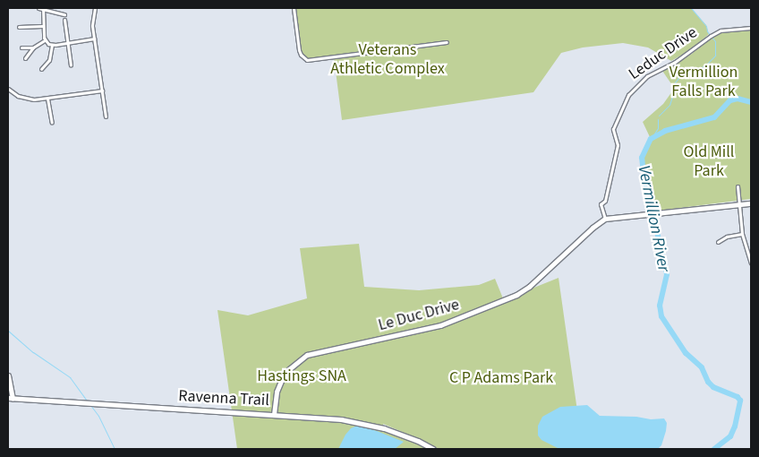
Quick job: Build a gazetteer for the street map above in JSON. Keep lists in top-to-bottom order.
{
  "streets": {
    "street": ["Leduc Drive", "Le Duc Drive", "Ravenna Trail"]
  },
  "crossings": [
    ["Leduc Drive", "Le Duc Drive"],
    ["Le Duc Drive", "Ravenna Trail"]
  ],
  "water": ["Vermillion River"],
  "parks": [
    "Veterans Athletic Complex",
    "Vermillion Falls Park",
    "Old Mill Park",
    "Hastings SNA",
    "C P Adams Park"
  ]
}
